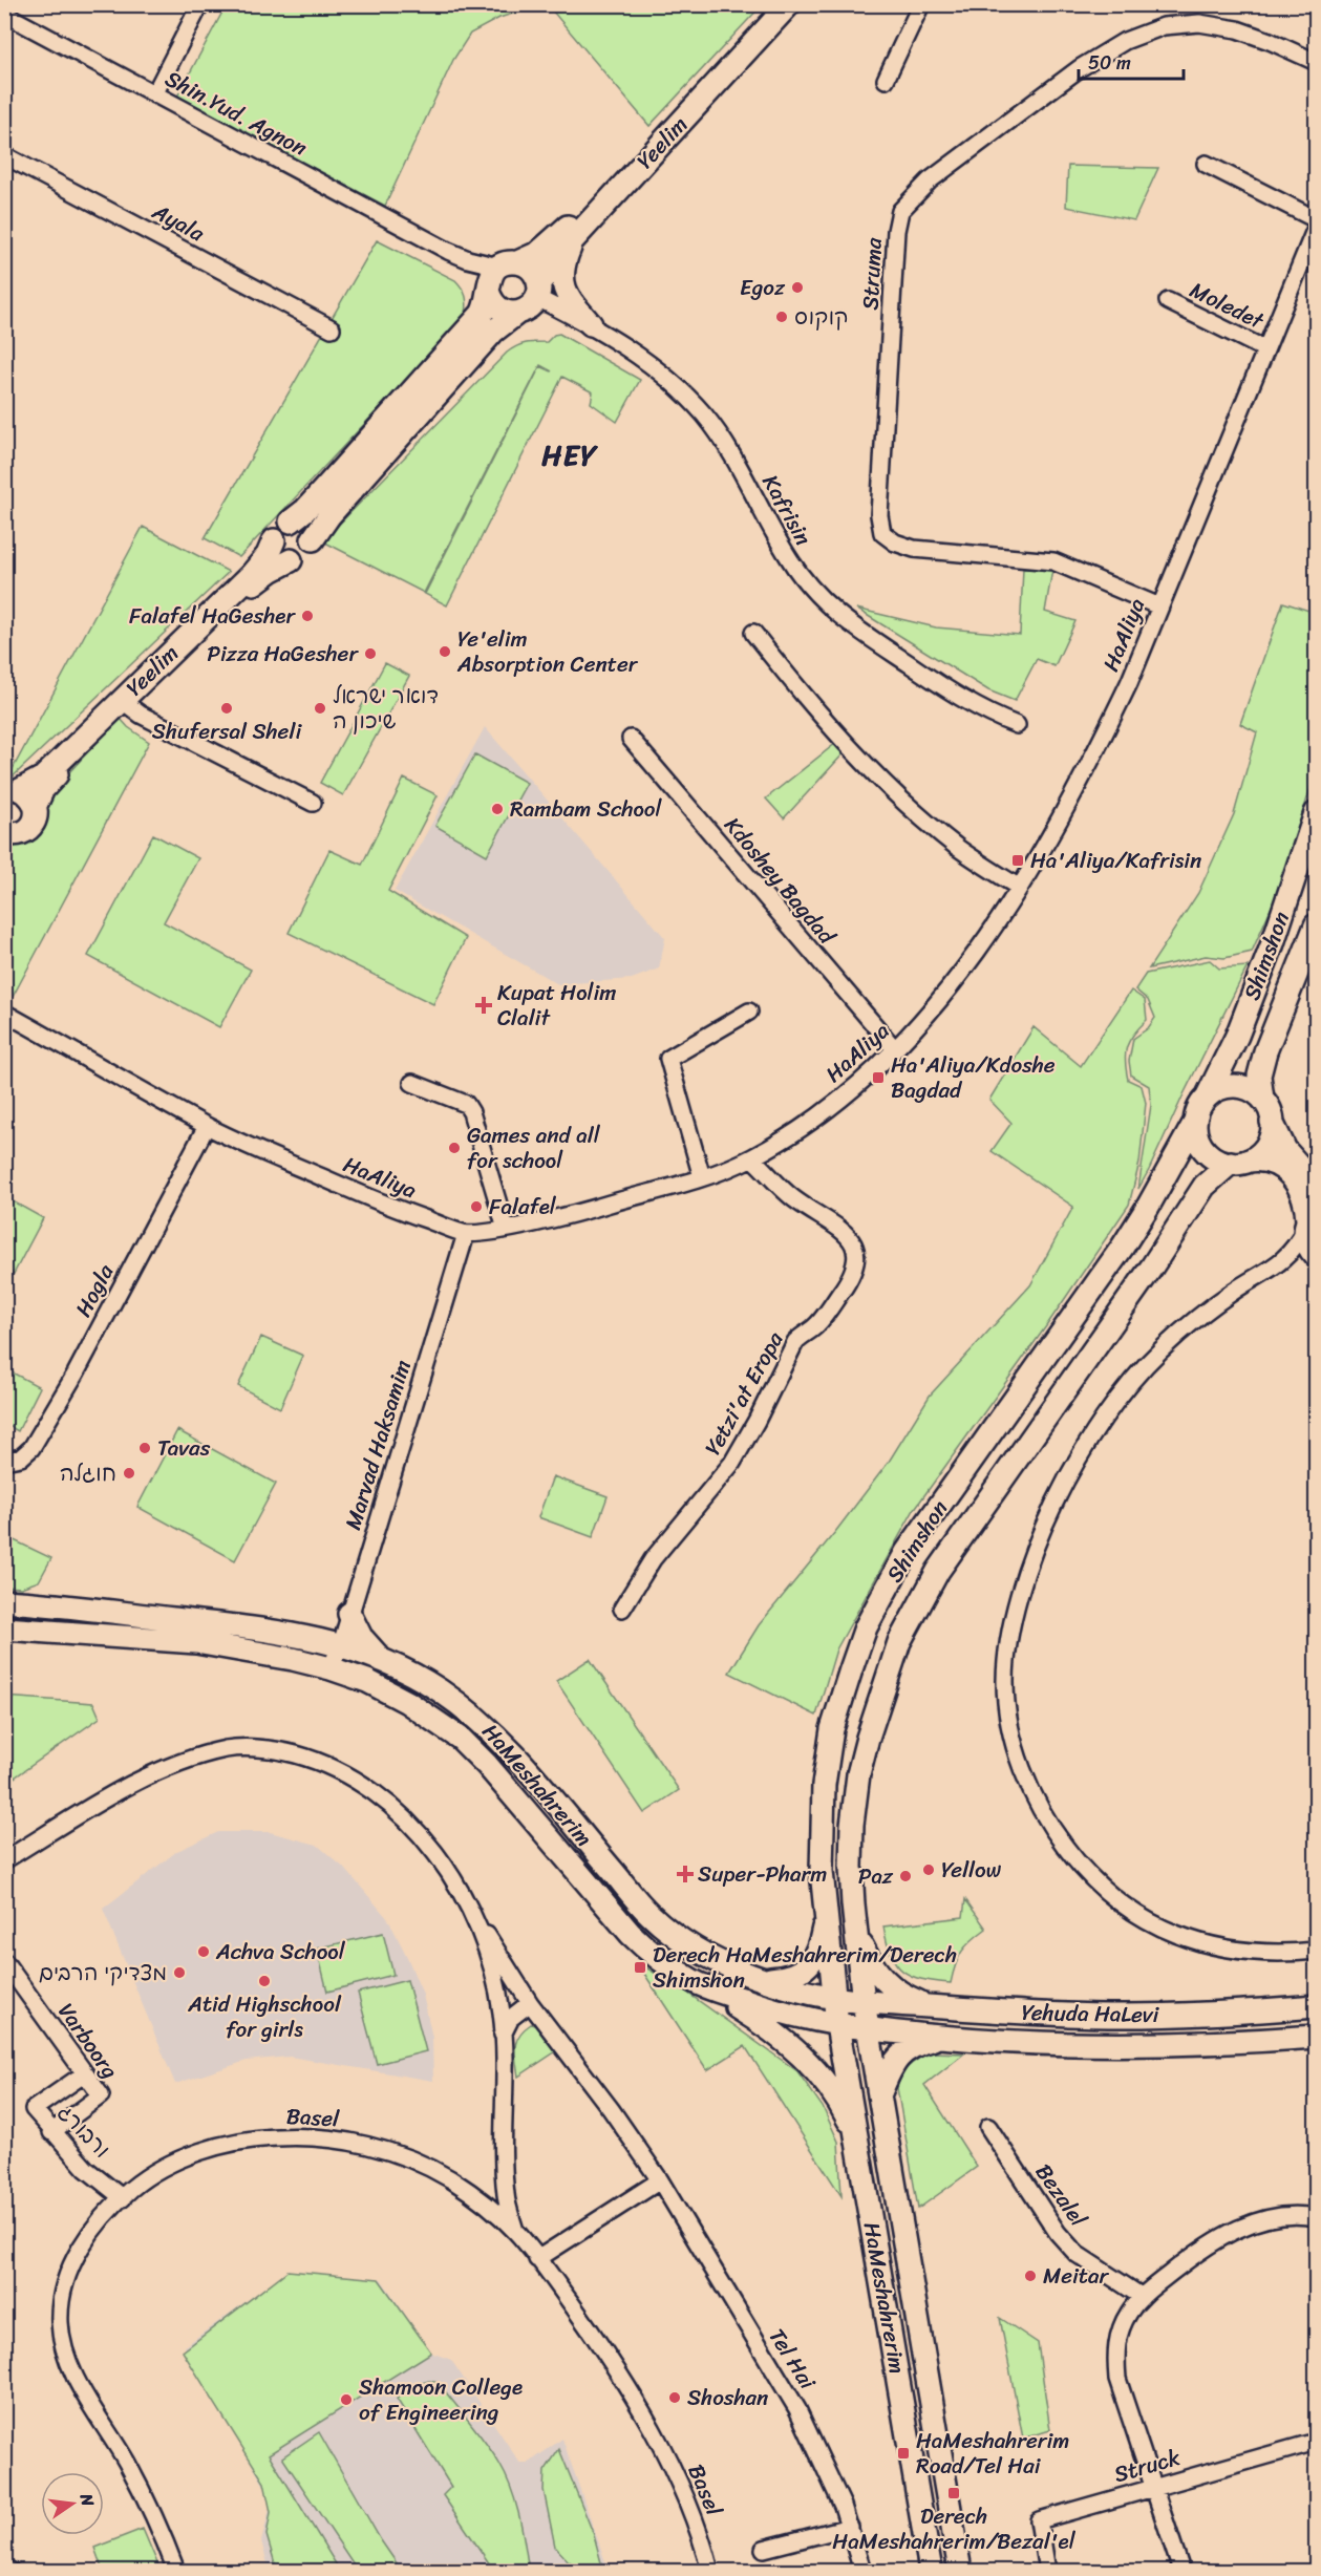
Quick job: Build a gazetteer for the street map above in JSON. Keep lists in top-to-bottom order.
{
  "streets": {
    "main road": [
      "Yeelim",
      "Shimshon",
      "HaMeshahrerim",
      "Yehuda HaLevi"
    ],
    "street": [
      "Shin.Yud. Agnon",
      "Ayala",
      "Struma",
      "Moledet",
      "Kafrisin",
      "HaAliya",
      "Kdoshey Bagdad",
      "Hogla",
      "Yetzi'at Eropa",
      "Marvad Haksamim",
      "Varboorg",
      "Basel",
      "ורבורג",
      "Bezalel",
      "Tel Hai",
      "Struck"
    ]
  },
  "crossings": [
    ["Shin.Yud. Agnon", "Yeelim"],
    ["Shin.Yud. Agnon", "Kafrisin"],
    ["Yeelim", "Kafrisin"],
    ["Struma", "HaAliya"],
    ["Moledet", "HaAliya"],
    ["HaAliya", "Kdoshey Bagdad"],
    ["HaAliya", "Hogla"],
    ["HaAliya", "Yetzi'at Eropa"],
    ["HaAliya", "Marvad Haksamim"],
    ["Shimshon", "HaMeshahrerim"],
    ["Shimshon", "Yehuda HaLevi"],
    ["Marvad Haksamim", "HaMeshahrerim"],
    ["HaMeshahrerim", "Yehuda HaLevi"],
    ["Varboorg", "ורבורג"],
    ["Basel", "ורבורג"]
  ],
  "districts": ["HEY"],
  "places": {
    "other": [
      "Egoz",
      "קוקוס",
      "Falafel HaGesher",
      "Ye'elim Absorption Center",
      "Pizza HaGesher",
      "Shufersal Sheli",
      "דואר ישראל שיכון ה",
      "Rambam School",
      "Games and all for school",
      "Falafel",
      "Tavas",
      "חוגלה",
      "Yellow",
      "Paz",
      "Achva School",
      "מצדיקי הרבים",
      "Atid Highschool for girls",
      "Meitar",
      "Shoshan",
      "Shamoon College of Engineering"
    ],
    "transit": [
      "Ha'Aliya/Kafrisin",
      "Ha'Aliya/Kdoshe Bagdad",
      "Derech HaMeshahrerim/Derech Shimshon",
      "HaMeshahrerim Road/Tel Hai",
      "Derech HaMeshahrerim/Bezal'el"
    ],
    "health": ["Kupat Holim Clalit", "Super-Pharm"]
  },
  "scale_bar": "50 m",
  "north": "right"
}
